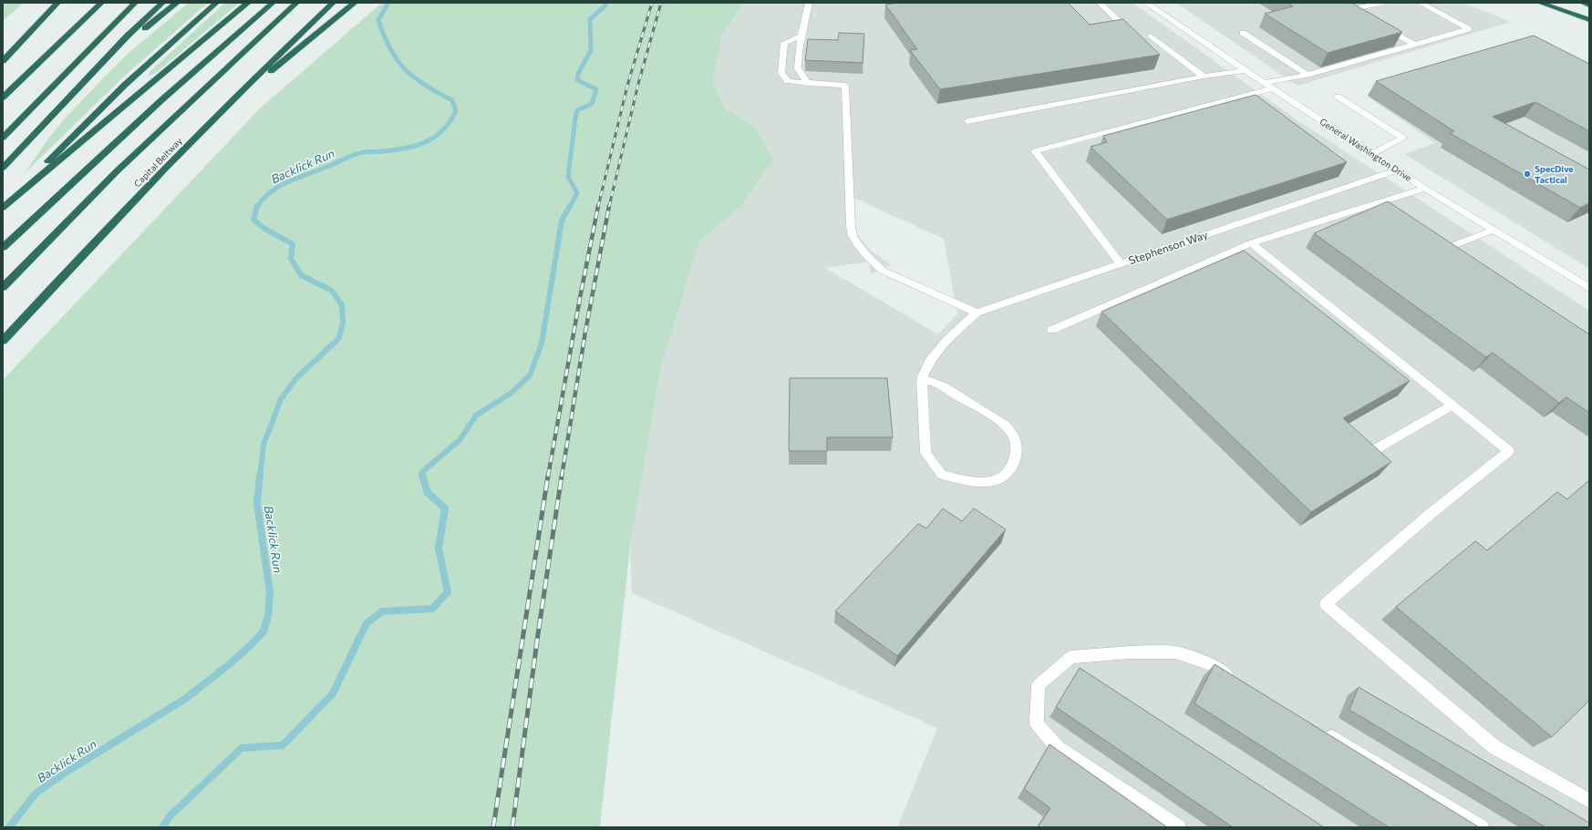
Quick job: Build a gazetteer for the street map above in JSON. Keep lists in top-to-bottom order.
{
  "streets": {
    "highway": ["Capital Beltway"],
    "street": ["General Washington Drive", "Stephenson Way"]
  },
  "crossings": [
    ["General Washington Drive", "Stephenson Way"]
  ],
  "water": ["Backlick Run"],
  "places": ["SpecDive Tactical"]
}
